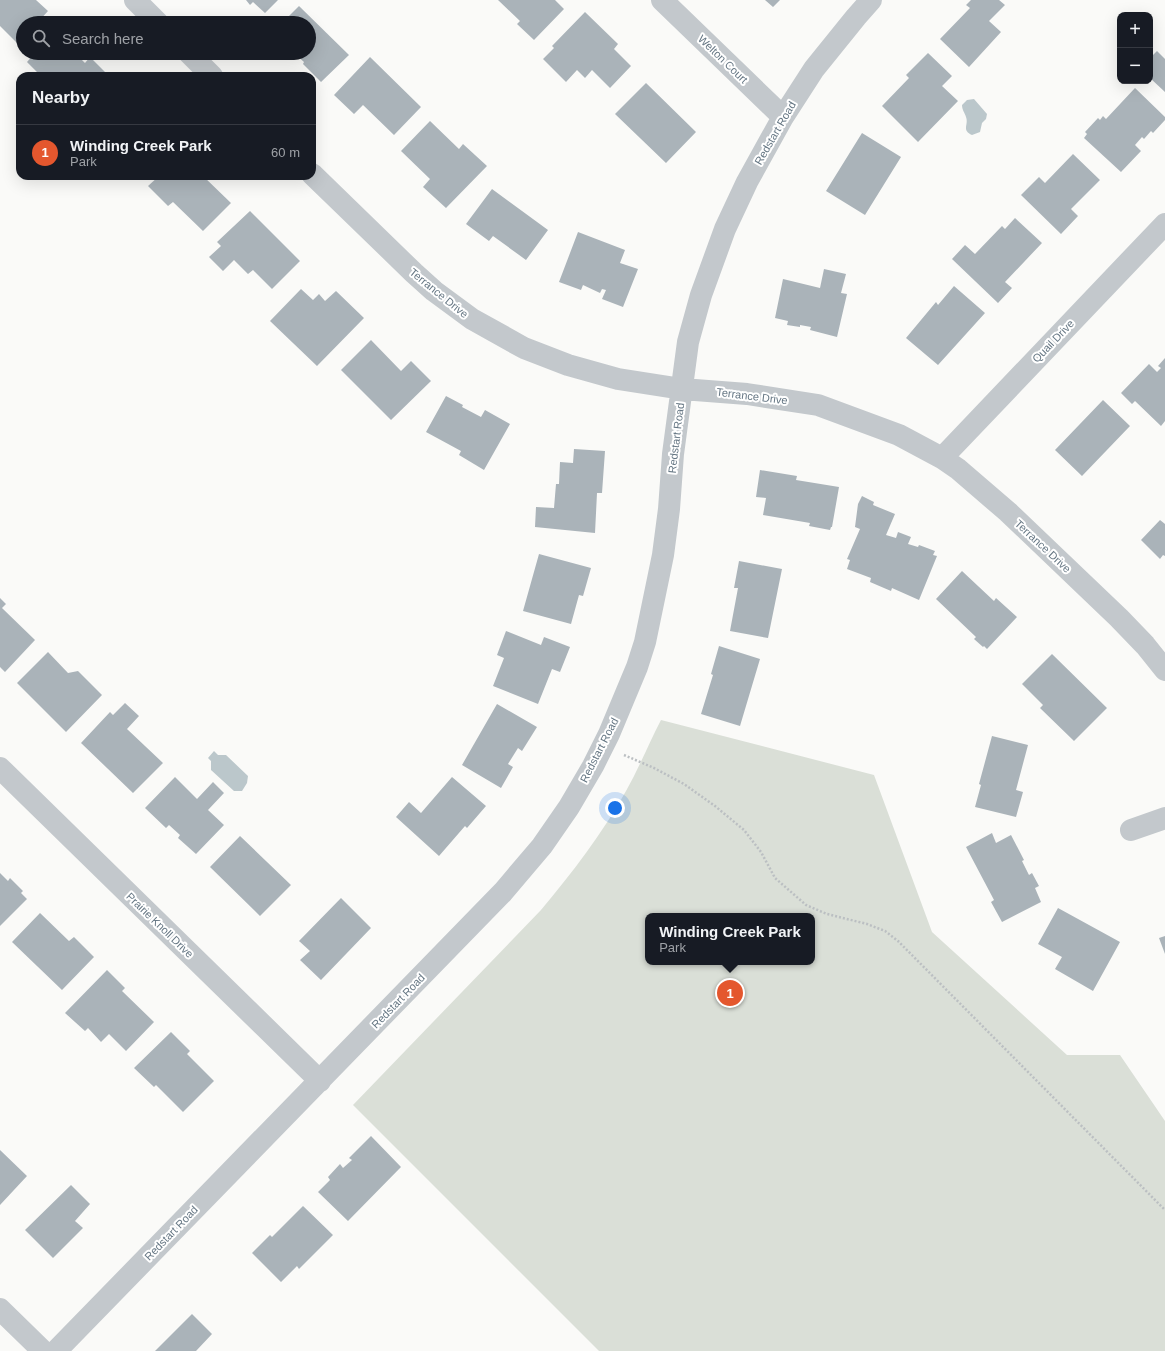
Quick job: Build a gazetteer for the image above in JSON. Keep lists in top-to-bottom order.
{
  "streets": {
    "street": [
      "Welton Court",
      "Redstart Road",
      "Terrance Drive",
      "Quail Drive",
      "Prairie Knoll Drive"
    ]
  },
  "crossings": [
    ["Welton Court", "Redstart Road"],
    ["Redstart Road", "Terrance Drive"],
    ["Redstart Road", "Prairie Knoll Drive"],
    ["Terrance Drive", "Quail Drive"]
  ],
  "page": {
    "map_buttons": ["+", "−"],
    "search": "Search here",
    "heading": "Nearby",
    "list": [
      {
        "mark": "1",
        "name": "Winding Creek Park",
        "note": "Park",
        "value": "60 m"
      }
    ],
    "popup": ["Winding Creek Park", "Park"],
    "pins": "1"
  }
}
